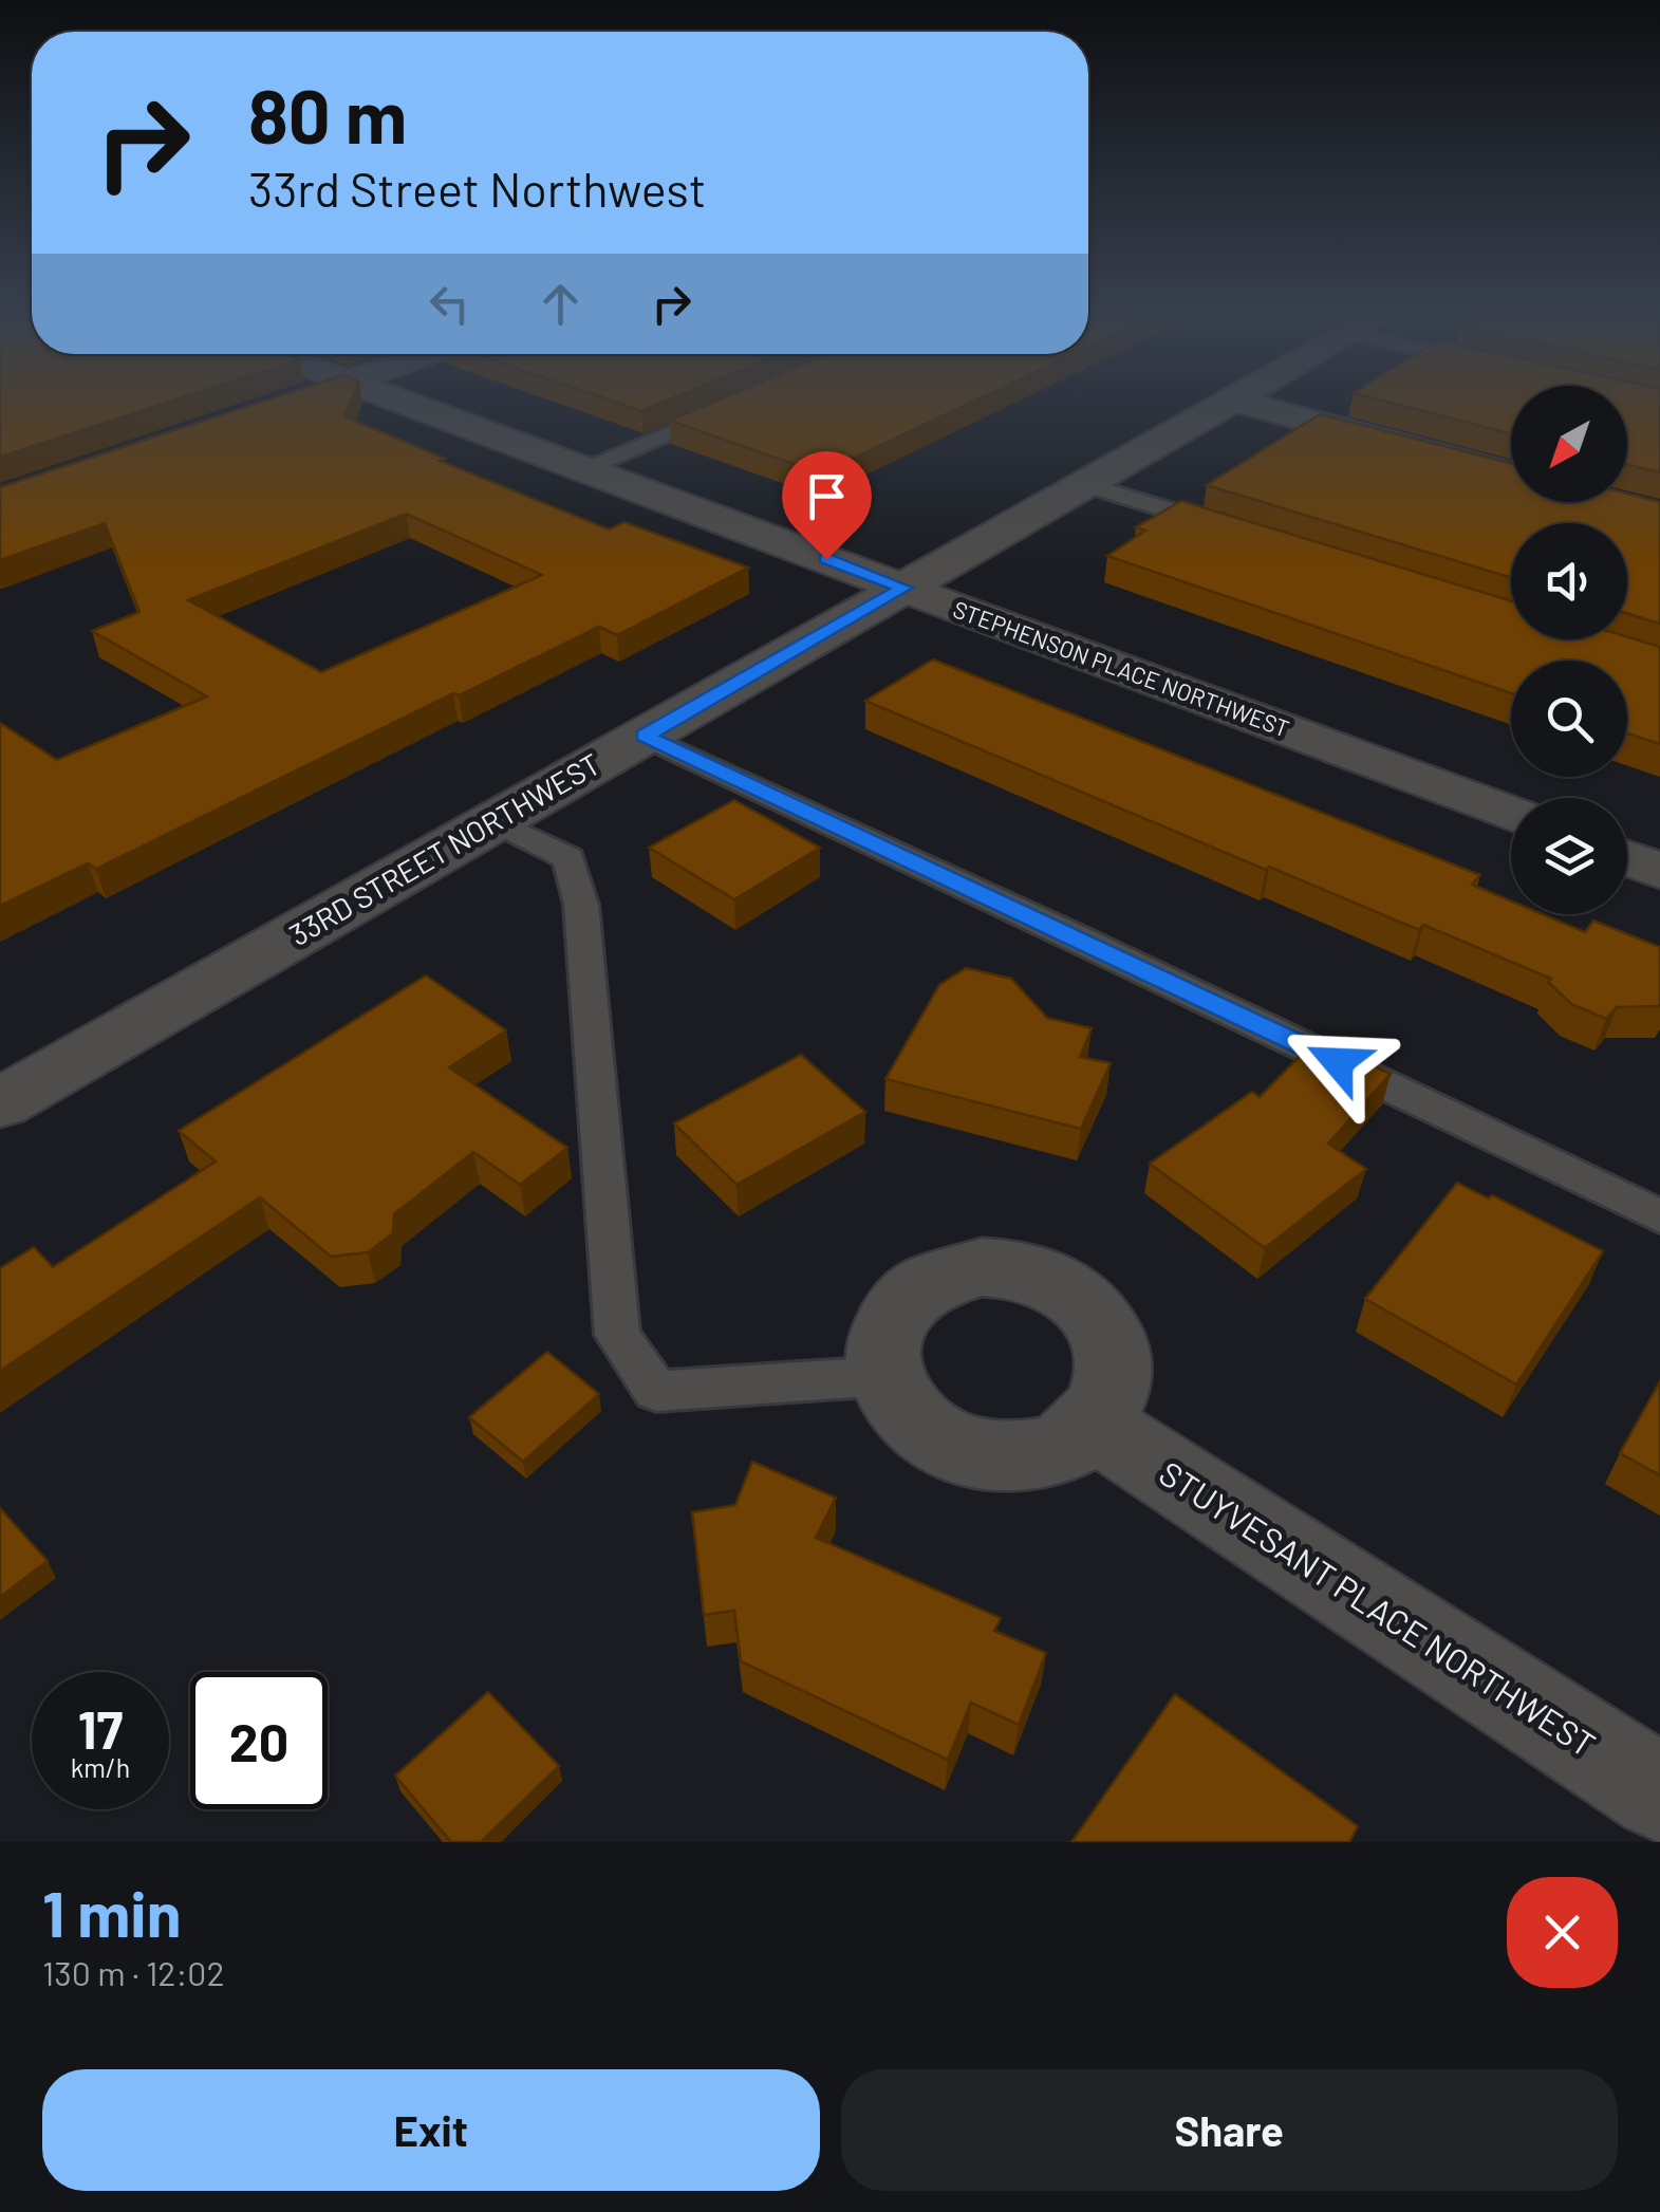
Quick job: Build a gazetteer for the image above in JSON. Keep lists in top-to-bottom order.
{
  "streets": {
    "street": ["STEPHENSON PLACE NORTHWEST", "33RD STREET NORTHWEST", "STUYVESANT PLACE NORTHWEST"]
  },
  "crossings": [
    ["STEPHENSON PLACE NORTHWEST", "33RD STREET NORTHWEST"]
  ],
  "north": "bottom left",
  "page": {
    "turn": ["80 m", "33rd Street Northwest"],
    "speed": "17 km/h",
    "limit": "20",
    "heading": ["1 min", "130 m · 12:02"],
    "buttons": ["Exit", "Share"]
  }
}
